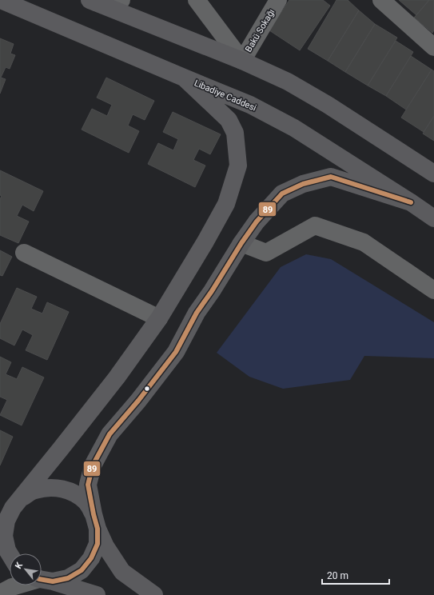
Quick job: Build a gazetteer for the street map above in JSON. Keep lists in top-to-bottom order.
{
  "streets": {
    "main road": ["Libadiye Caddesi"],
    "street": ["Bakü Sokağı"]
  },
  "lines": ["transit line 89"],
  "scale_bar": "20 m",
  "north": "top left"
}
